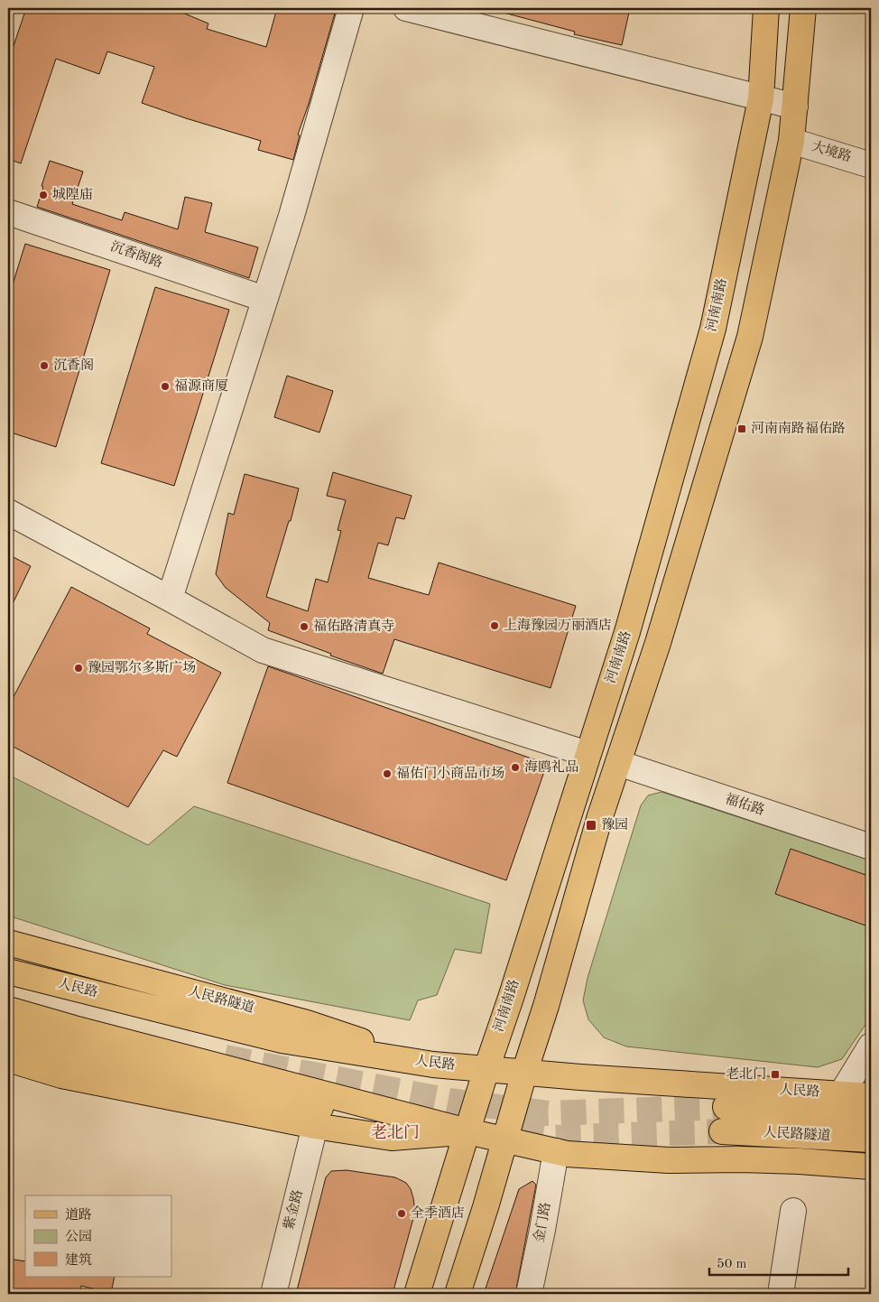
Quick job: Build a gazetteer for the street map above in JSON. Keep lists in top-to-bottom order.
{
  "streets": {
    "main road": ["河南南路", "人民路", "人民路隧道"],
    "street": [
      "大境路",
      "沉香阁路",
      "福佑路",
      "紫金路",
      "金门路"
    ]
  },
  "crossings": [
    ["河南南路", "人民路"],
    ["人民路", "人民路隧道"]
  ],
  "districts": ["老北门"],
  "places": {
    "other": [
      "城隍庙",
      "沉香阁",
      "福源商厦",
      "上海豫园万丽酒店",
      "福佑路清真寺",
      "豫园鄂尔多斯广场",
      "海鸥礼品",
      "福佑门小商品市场",
      "全季酒店"
    ],
    "transit": ["河南南路福佑路", "豫园", "老北门"]
  },
  "legend": ["道路", "公园", "建筑"],
  "scale_bar": "50 m"
}
